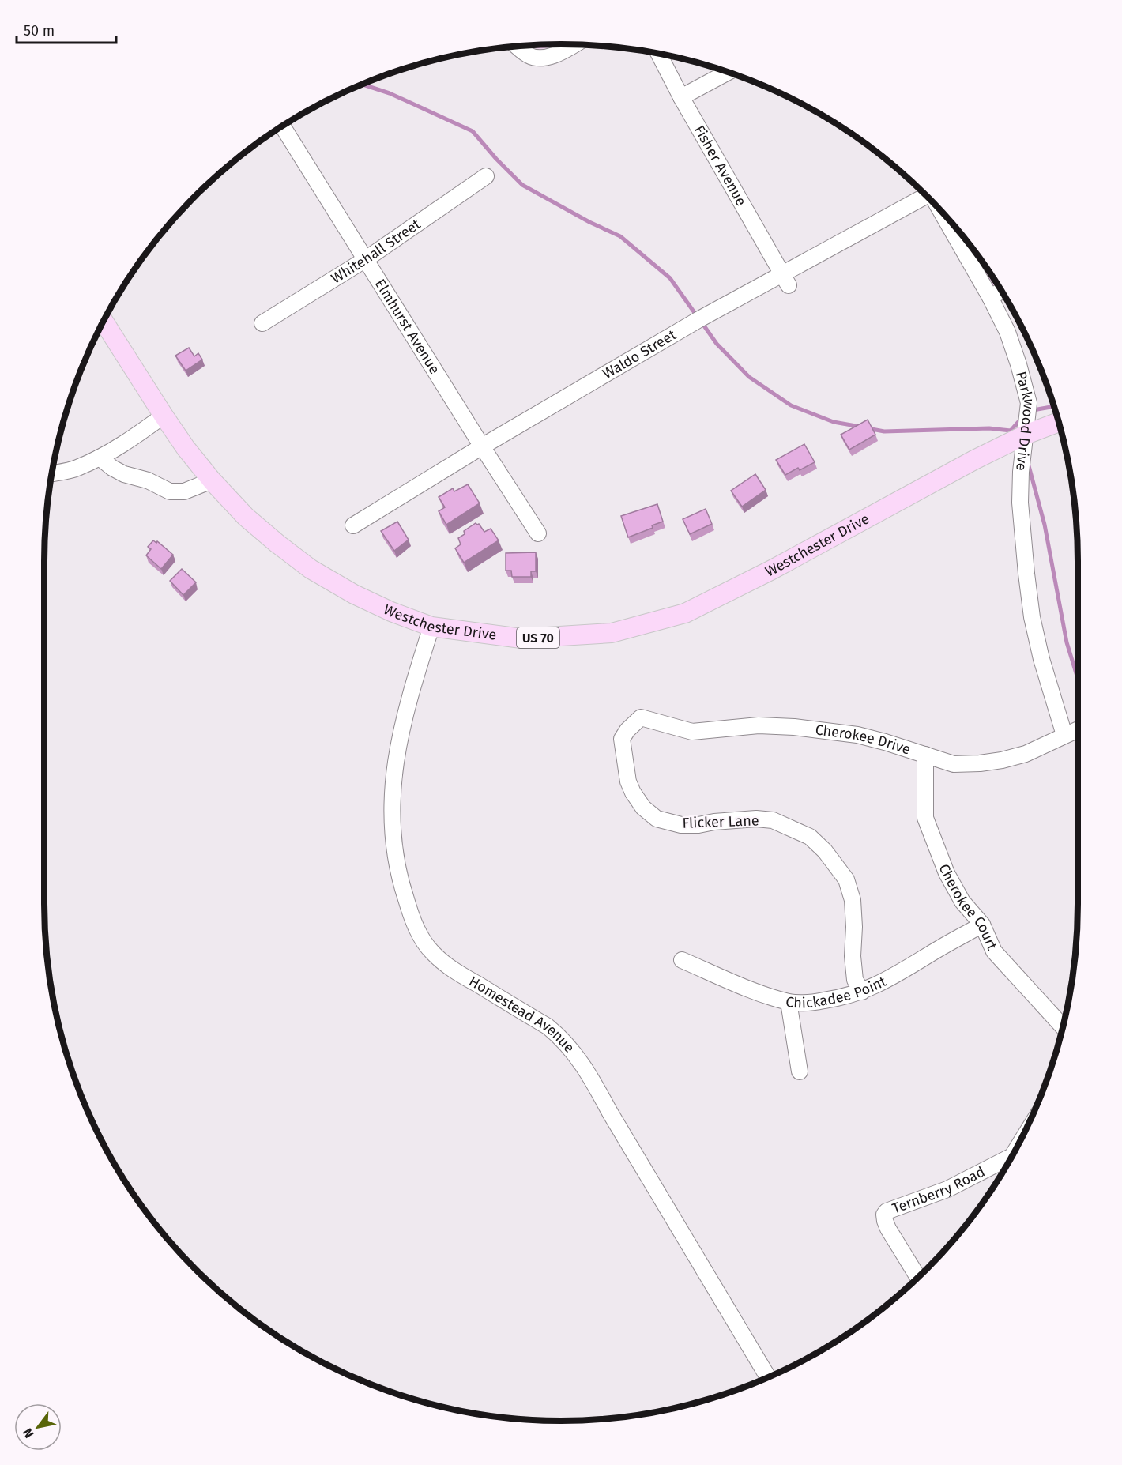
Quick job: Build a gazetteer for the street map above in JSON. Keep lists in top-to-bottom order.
{
  "streets": {
    "main road": ["Westchester Drive", "US 70"],
    "street": [
      "Fisher Avenue",
      "Whitehall Street",
      "Elmhurst Avenue",
      "Waldo Street",
      "Parkwood Drive",
      "Cherokee Drive",
      "Flicker Lane",
      "Cherokee Court",
      "Chickadee Point",
      "Homestead Avenue",
      "Ternberry Road"
    ]
  },
  "crossings": [
    ["Fisher Avenue", "Waldo Street"],
    ["Whitehall Street", "Elmhurst Avenue"],
    ["Elmhurst Avenue", "Waldo Street"],
    ["Parkwood Drive", "Westchester Drive"],
    ["Parkwood Drive", "Cherokee Drive"],
    ["Westchester Drive", "Homestead Avenue"],
    ["Cherokee Drive", "Flicker Lane"],
    ["Cherokee Drive", "Cherokee Court"],
    ["Flicker Lane", "Chickadee Point"],
    ["Cherokee Court", "Chickadee Point"]
  ],
  "scale_bar": "50 m",
  "north": "bottom left"
}
